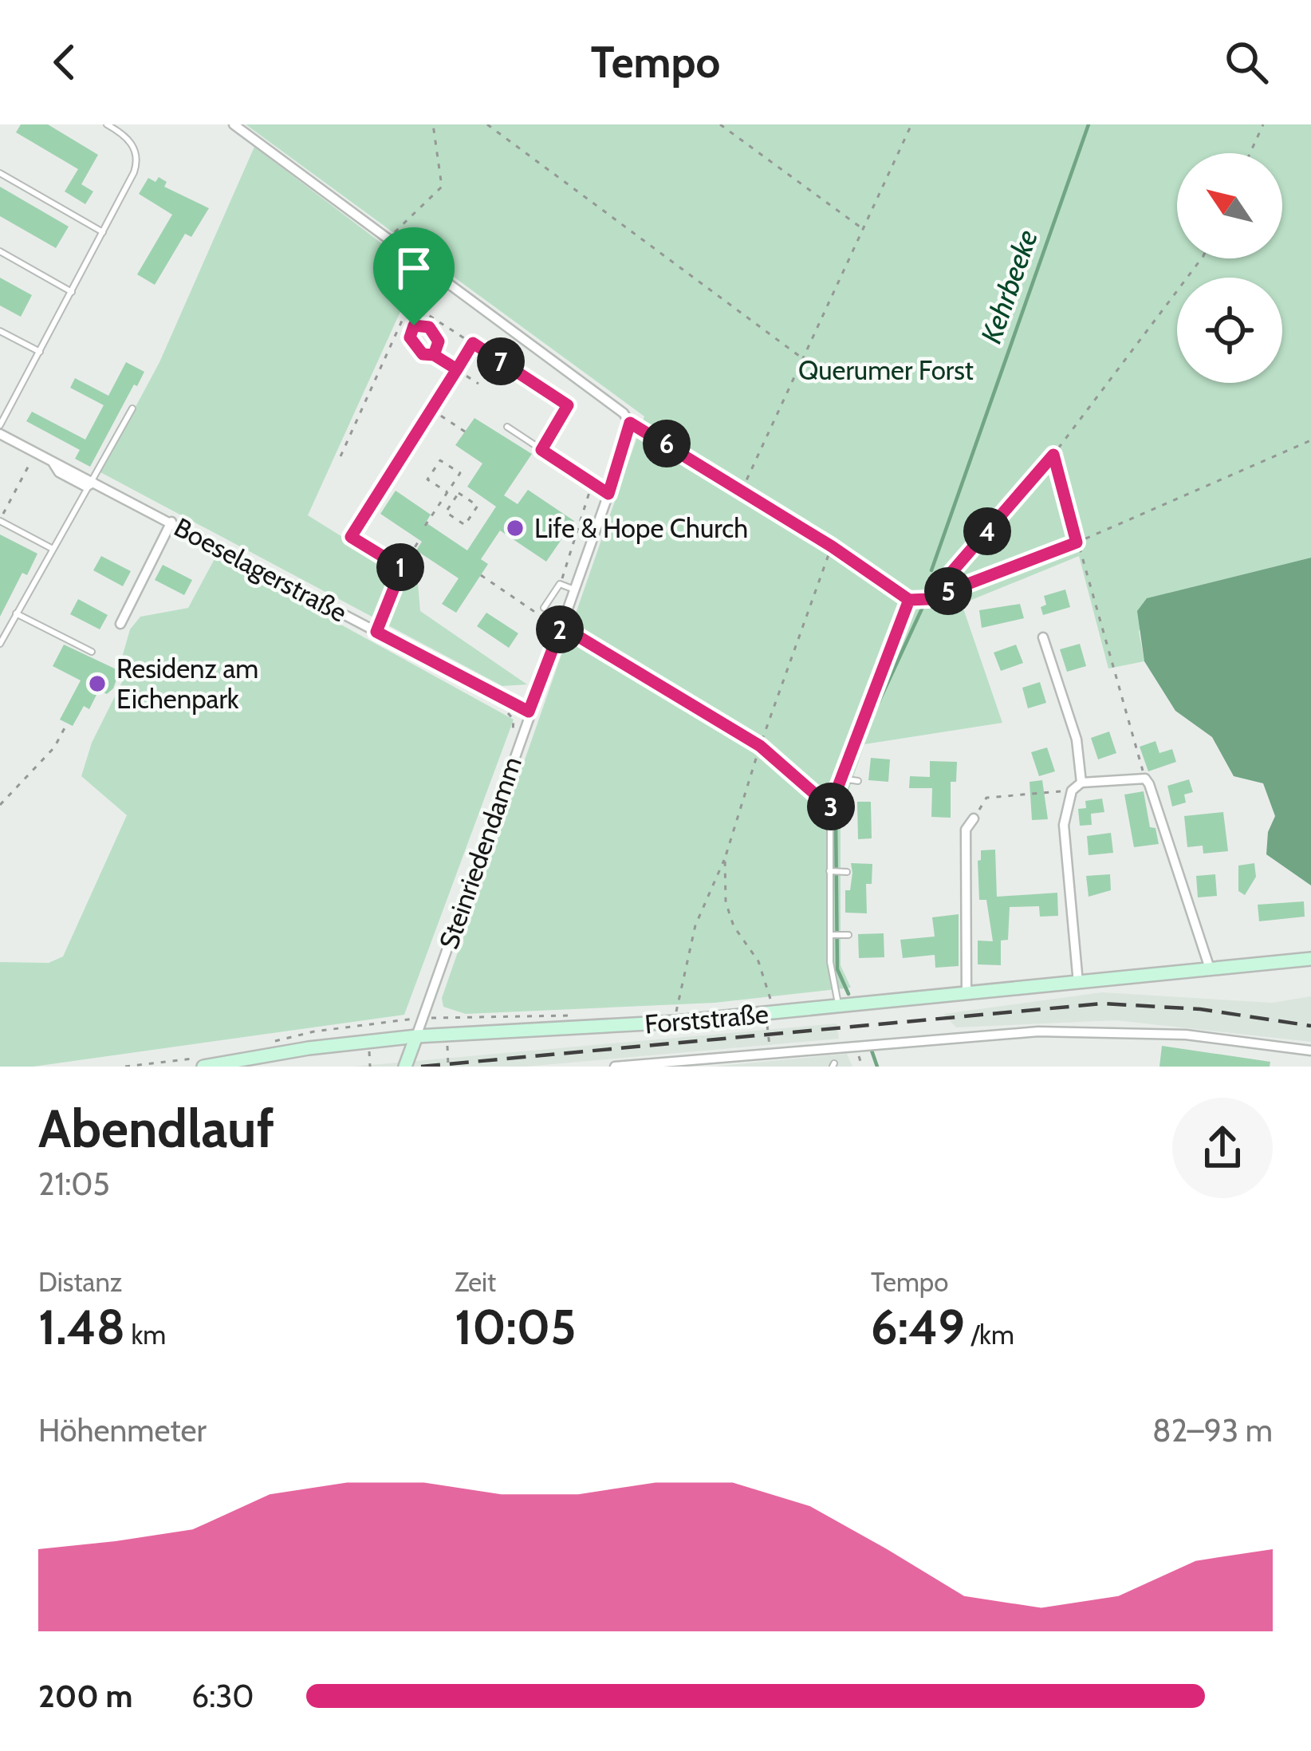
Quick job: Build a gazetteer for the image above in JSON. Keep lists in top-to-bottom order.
{
  "streets": {
    "main road": ["Steinriedendamm", "Forststraße"],
    "street": ["Boeselagerstraße"]
  },
  "crossings": [
    ["Boeselagerstraße", "Steinriedendamm"],
    ["Steinriedendamm", "Forststraße"]
  ],
  "water": ["Kehrbeeke"],
  "parks": ["Querumer Forst"],
  "places": ["Life & Hope Church", "Residenz am Eichenpark"],
  "north": "top left",
  "page": {
    "header": "Tempo",
    "pins": [
      "7",
      "6",
      "4",
      "1",
      "5",
      "2",
      "3"
    ],
    "heading": ["Abendlauf", "21:05"],
    "stats": [
      ["Distanz", "1.48 km"],
      ["Zeit", "10:05"],
      ["Tempo", "6:49 /km"]
    ],
    "chart": ["Höhenmeter", "82–93 m"],
    "list": [
      {
        "name": "200 m",
        "note": "6:30"
      }
    ]
  }
}
